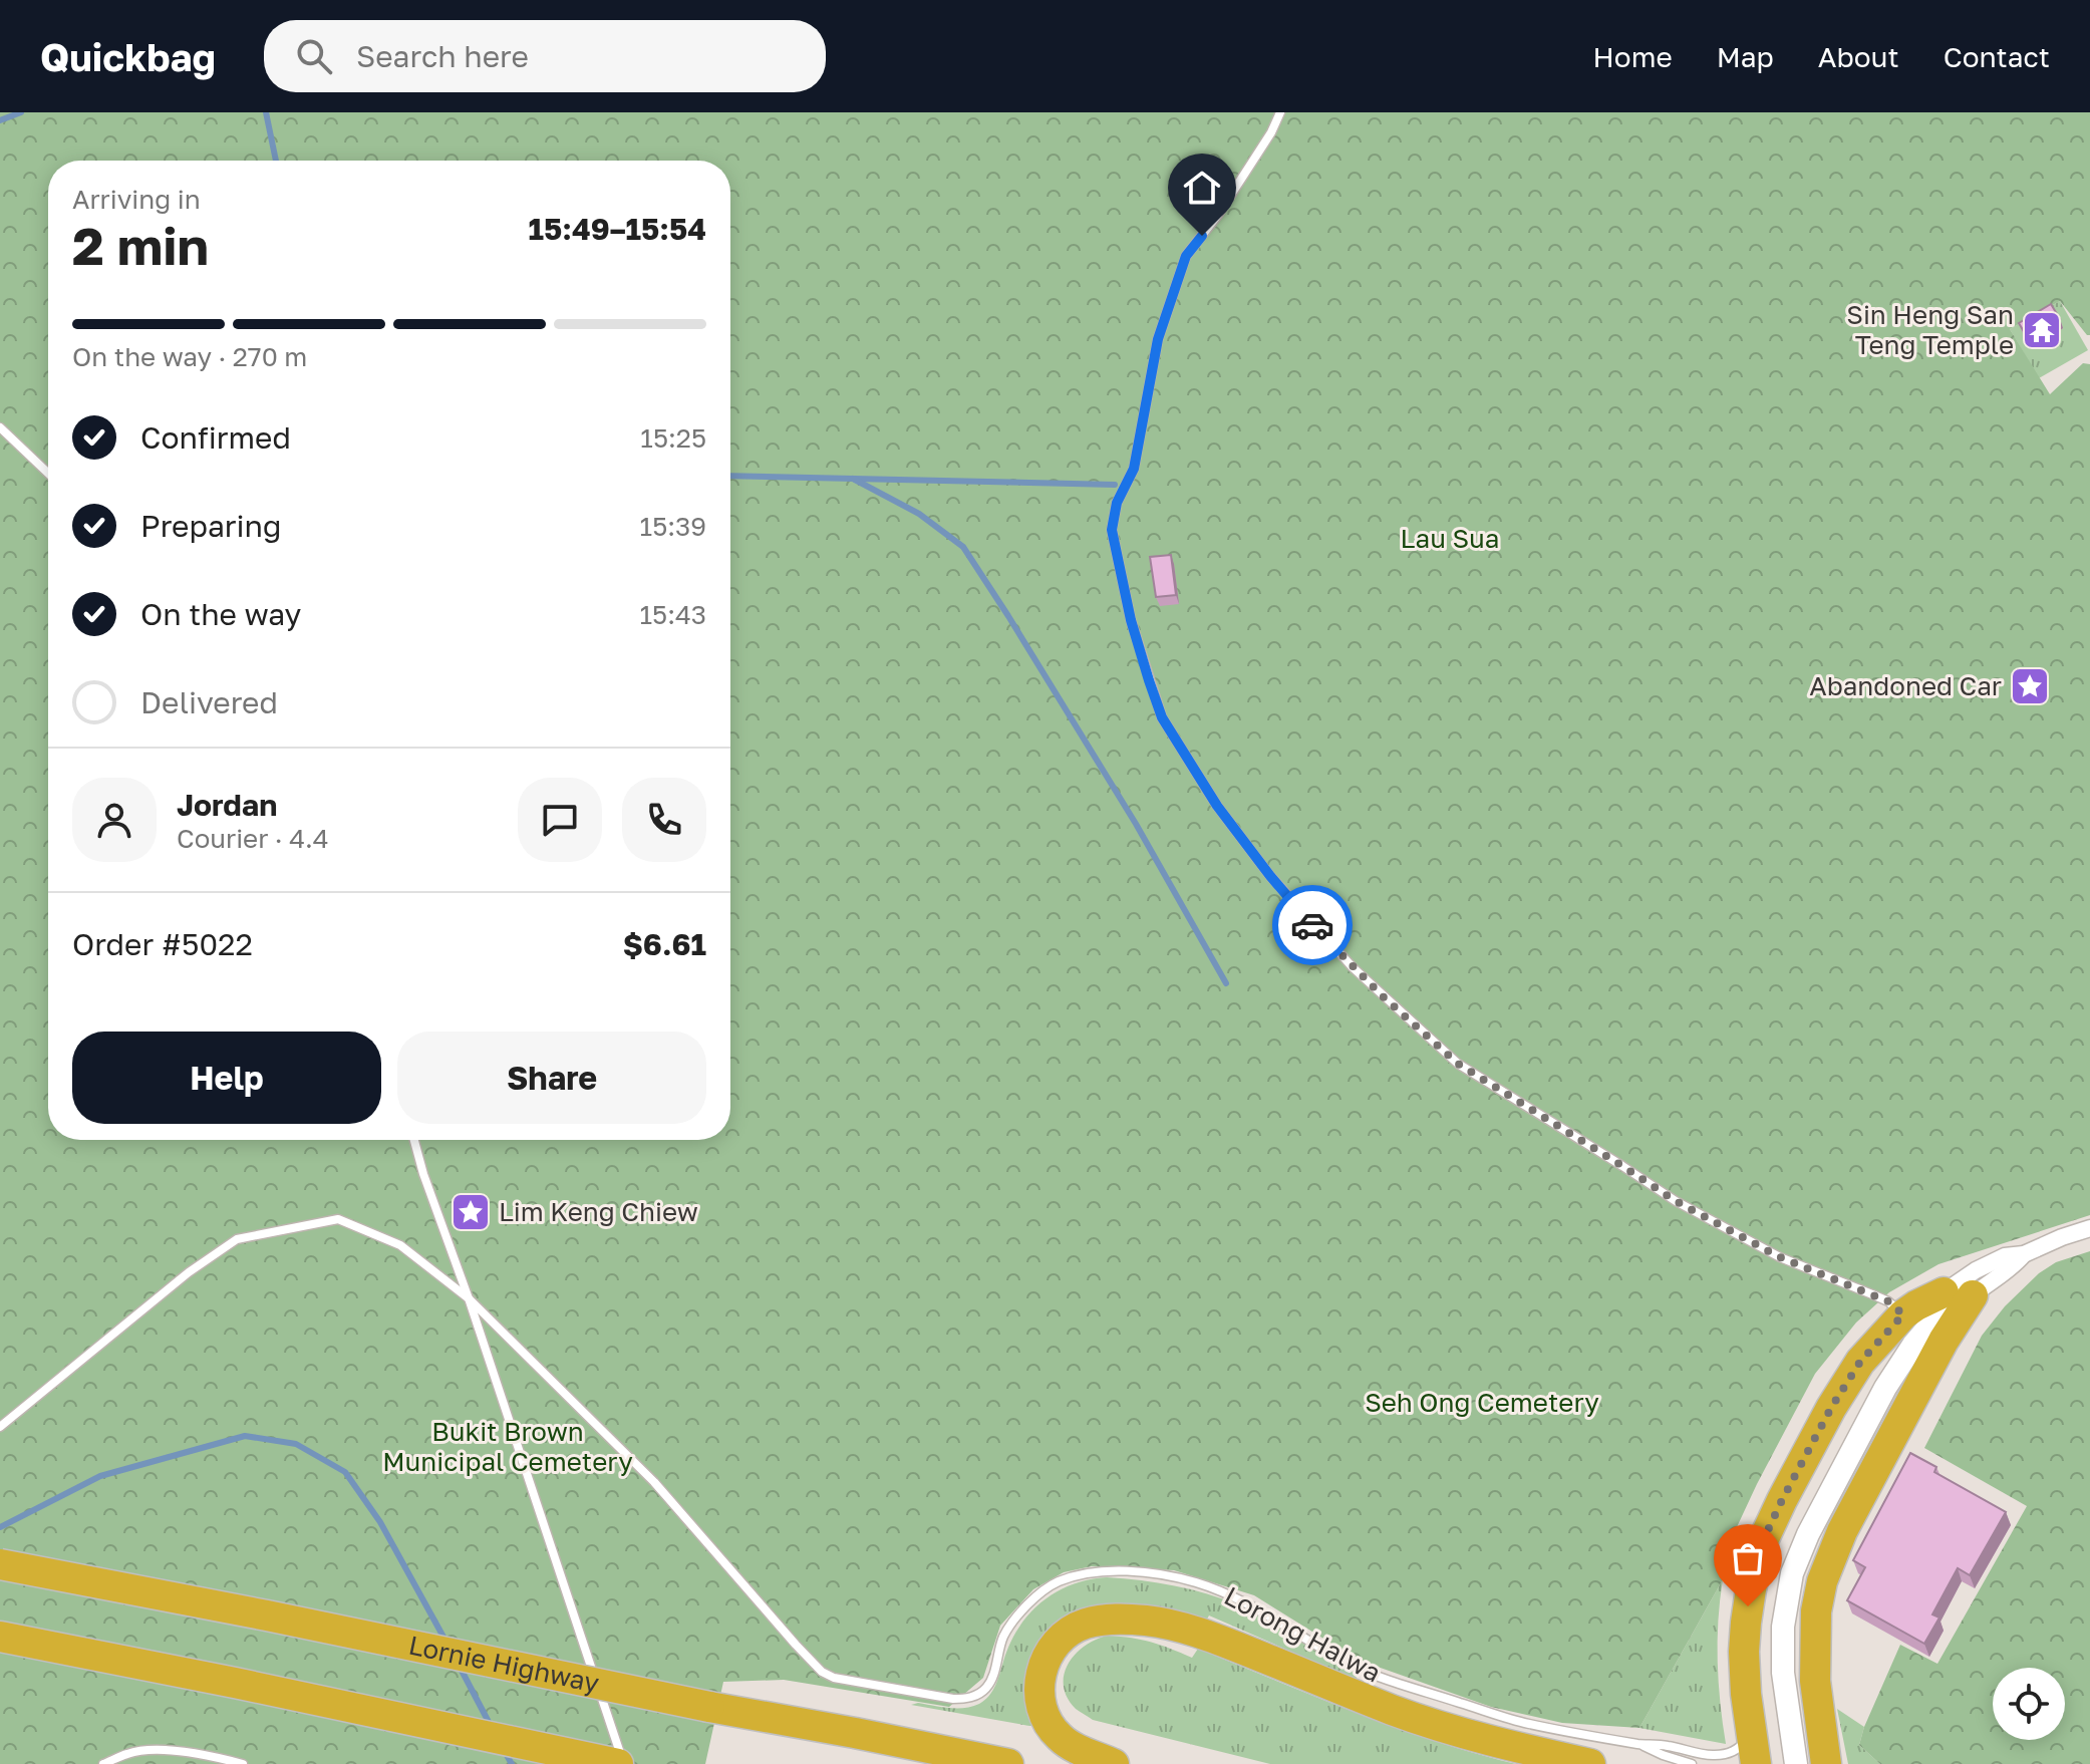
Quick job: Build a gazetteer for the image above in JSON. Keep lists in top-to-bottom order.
{
  "streets": {
    "highway": ["Lornie Highway"],
    "lane": ["Lorong Halwa"]
  },
  "parks": ["Lau Sua", "Seh Ong Cemetery", "Bukit Brown Municipal Cemetery"],
  "places": {
    "temple": ["Sin Heng San Teng Temple"],
    "place": ["Abandoned Car", "Lim Keng Chiew"]
  },
  "page": {
    "header": "Quickbag",
    "search": "Search here",
    "nav": [
      "Home",
      "Map",
      "About",
      "Contact"
    ],
    "heading": ["2 min", "Arriving in", "15:49–15:54"],
    "panel": [
      "Jordan",
      "Courier · 4.4",
      "Order #5022",
      "$6.61"
    ],
    "bar": "On the way · 270 m",
    "list": [
      ["Confirmed", "15:25"],
      ["Preparing", "15:39"],
      ["On the way", "15:43"],
      "Delivered"
    ],
    "buttons": ["Help", "Share"]
  }
}
